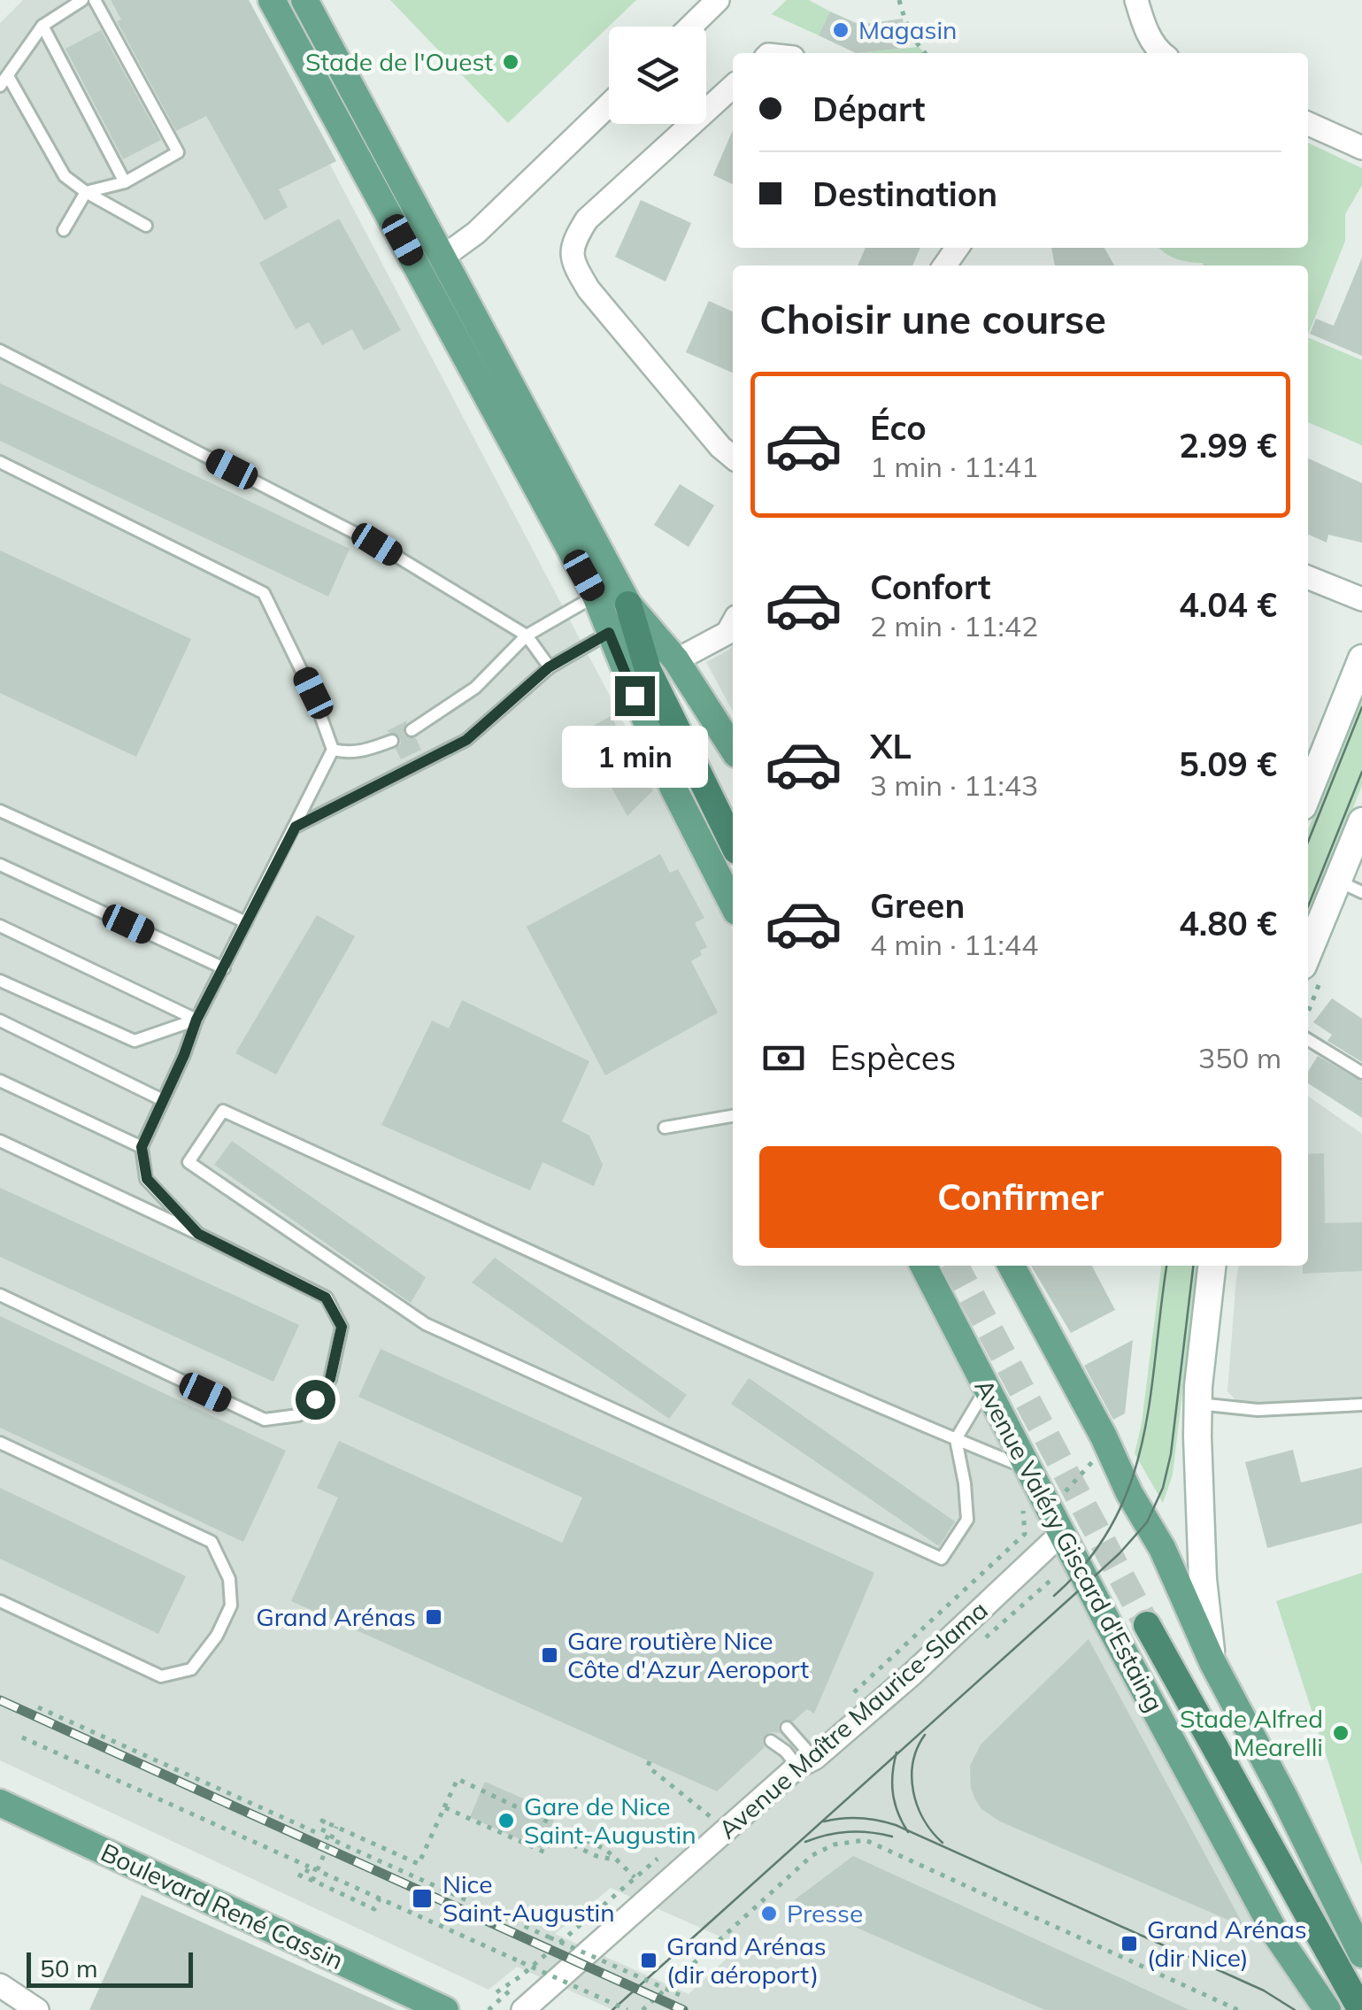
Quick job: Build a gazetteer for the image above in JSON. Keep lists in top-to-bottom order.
{
  "streets": {
    "main road": ["Avenue Valéry Giscard d'Estaing", "Boulevard René Cassin"],
    "street": ["Avenue Maître Maurice-Slama"]
  },
  "crossings": [
    ["Avenue Valéry Giscard d'Estaing", "Avenue Maître Maurice-Slama"]
  ],
  "places": {
    "other": [
      "Magasin",
      "Stade de l'Ouest",
      "Stade Alfred Mearelli",
      "Gare de Nice Saint-Augustin",
      "Presse"
    ],
    "transit": [
      "Grand Arénas",
      "Gare routière Nice Côte d'Azur Aeroport",
      "Nice Saint-Augustin",
      "Grand Arénas (dir Nice)",
      "Grand Arénas (dir aéroport)"
    ]
  },
  "scale_bar": "50 m",
  "page": {
    "banner": ["Départ", "Destination"],
    "heading": "Choisir une course",
    "list": [
      {
        "name": "Éco",
        "note": "1 min · 11:41",
        "value": "2.99 €"
      },
      {
        "name": "Confort",
        "note": "2 min · 11:42",
        "value": "4.04 €"
      },
      {
        "name": "XL",
        "note": "3 min · 11:43",
        "value": "5.09 €"
      },
      {
        "name": "Green",
        "note": "4 min · 11:44",
        "value": "4.80 €"
      }
    ],
    "bubble": "1 min",
    "pay": ["Espèces", "350 m"],
    "buttons": "Confirmer",
    "scale": "50 m"
  }
}
